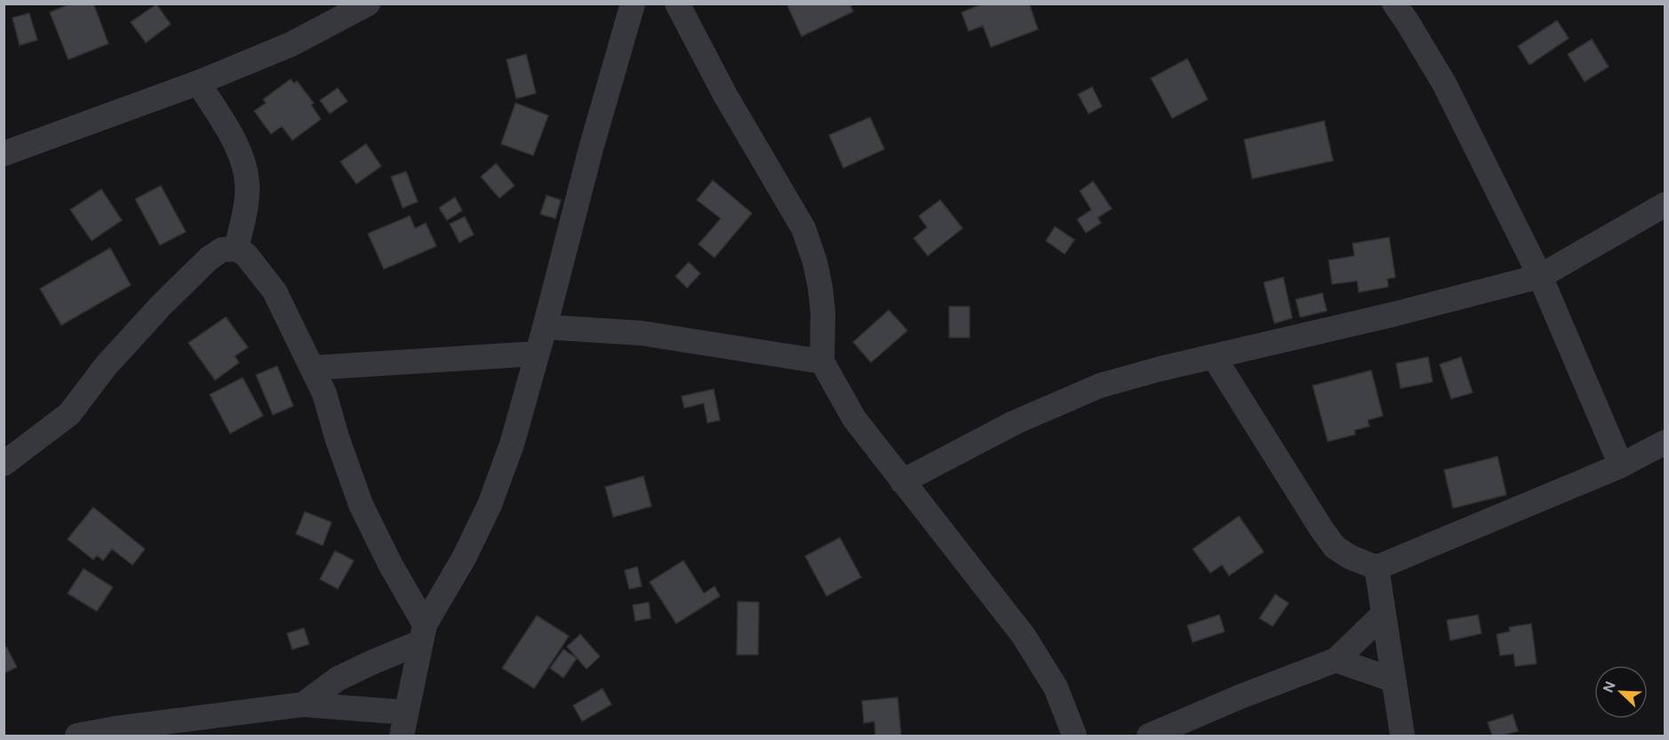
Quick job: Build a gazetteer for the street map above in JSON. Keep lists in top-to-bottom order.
{
  "north": "top left"
}
